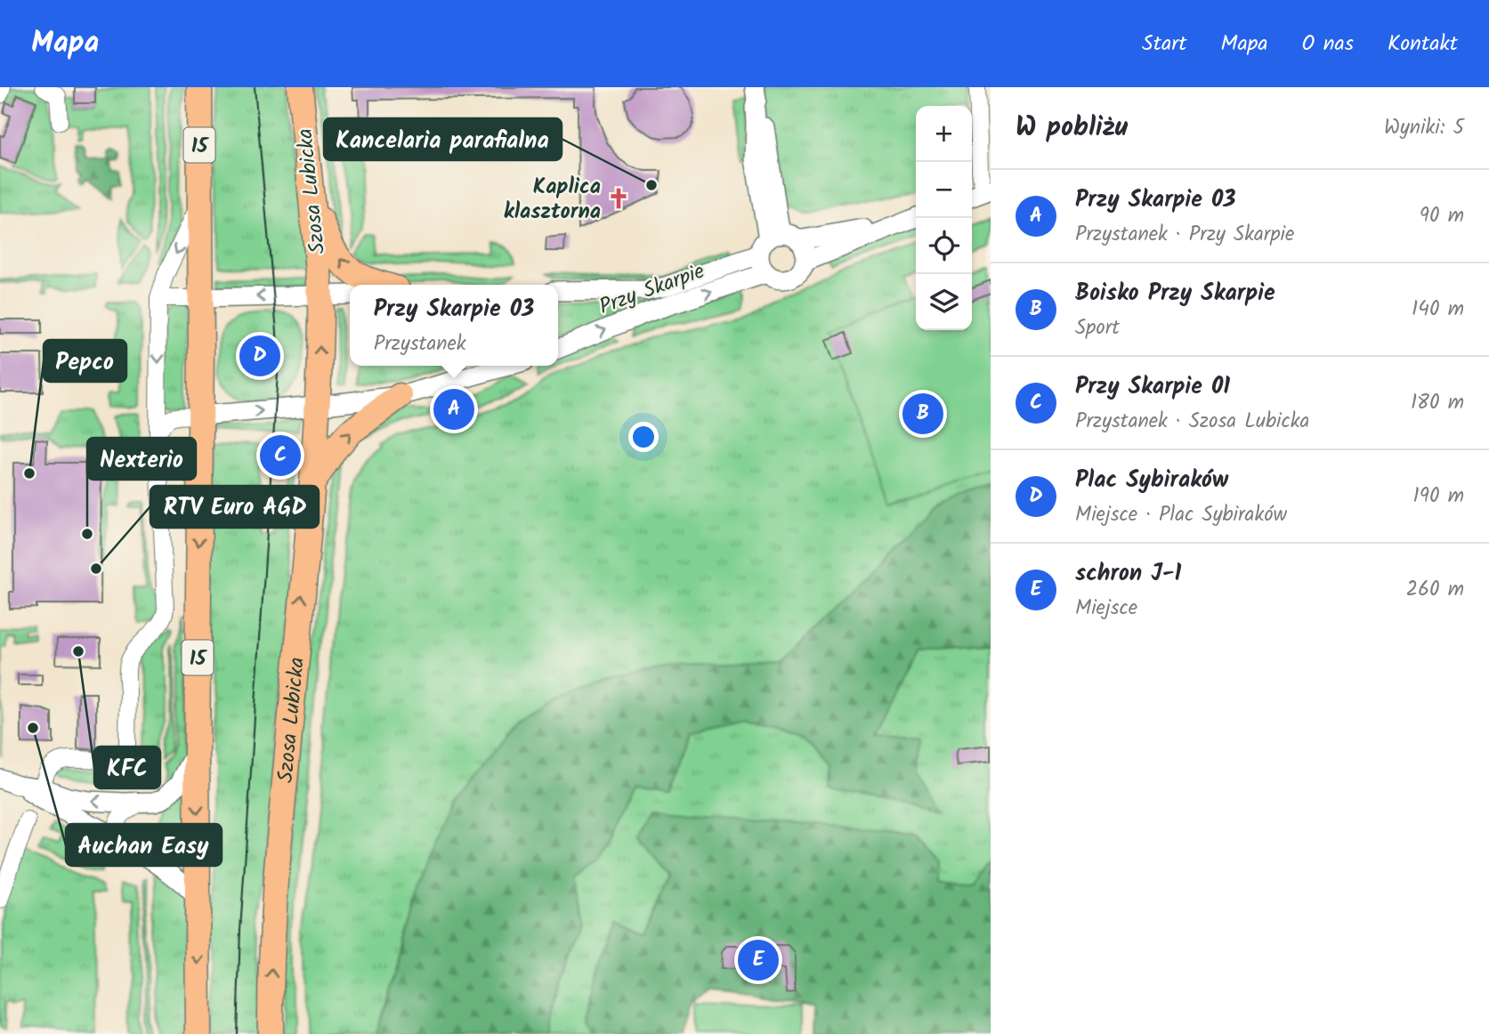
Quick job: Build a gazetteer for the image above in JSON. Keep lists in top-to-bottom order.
{
  "streets": {
    "main road": ["15", "Szosa Lubicka"],
    "street": ["Przy Skarpie"]
  },
  "places": {
    "other": [
      "Kancelaria parafialna",
      "Pepco",
      "Nexterio",
      "RTV Euro AGD",
      "KFC",
      "Auchan Easy"
    ],
    "church": ["Kaplica klasztorna"]
  },
  "page": {
    "header": "Mapa",
    "nav": [
      "Start",
      "Mapa",
      "O nas",
      "Kontakt"
    ],
    "heading": ["W pobliżu", "Wyniki: 5"],
    "map_buttons": ["+", "−"],
    "list": [
      {
        "mark": "A",
        "name": "Przy Skarpie 03",
        "note": "Przystanek · Przy Skarpie",
        "value": "90 m"
      },
      {
        "mark": "B",
        "name": "Boisko Przy Skarpie",
        "note": "Sport",
        "value": "140 m"
      },
      {
        "mark": "C",
        "name": "Przy Skarpie 01",
        "note": "Przystanek · Szosa Lubicka",
        "value": "180 m"
      },
      {
        "mark": "D",
        "name": "Plac Sybiraków",
        "note": "Miejsce · Plac Sybiraków",
        "value": "190 m"
      },
      {
        "mark": "E",
        "name": "schron J-1",
        "note": "Miejsce",
        "value": "260 m"
      }
    ],
    "popup": ["Przy Skarpie 03", "Przystanek"],
    "pins": [
      "D",
      "A",
      "B",
      "C",
      "E"
    ]
  }
}
